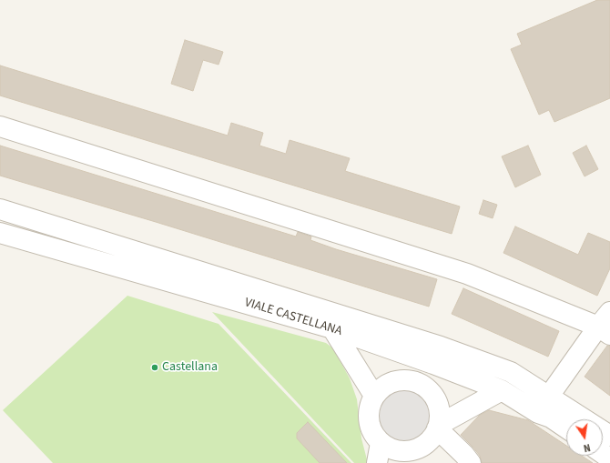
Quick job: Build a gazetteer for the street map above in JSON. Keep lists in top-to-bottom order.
{
  "streets": {
    "street": ["VIALE CASTELLANA"]
  },
  "places": ["Castellana"],
  "north": "bottom"
}
